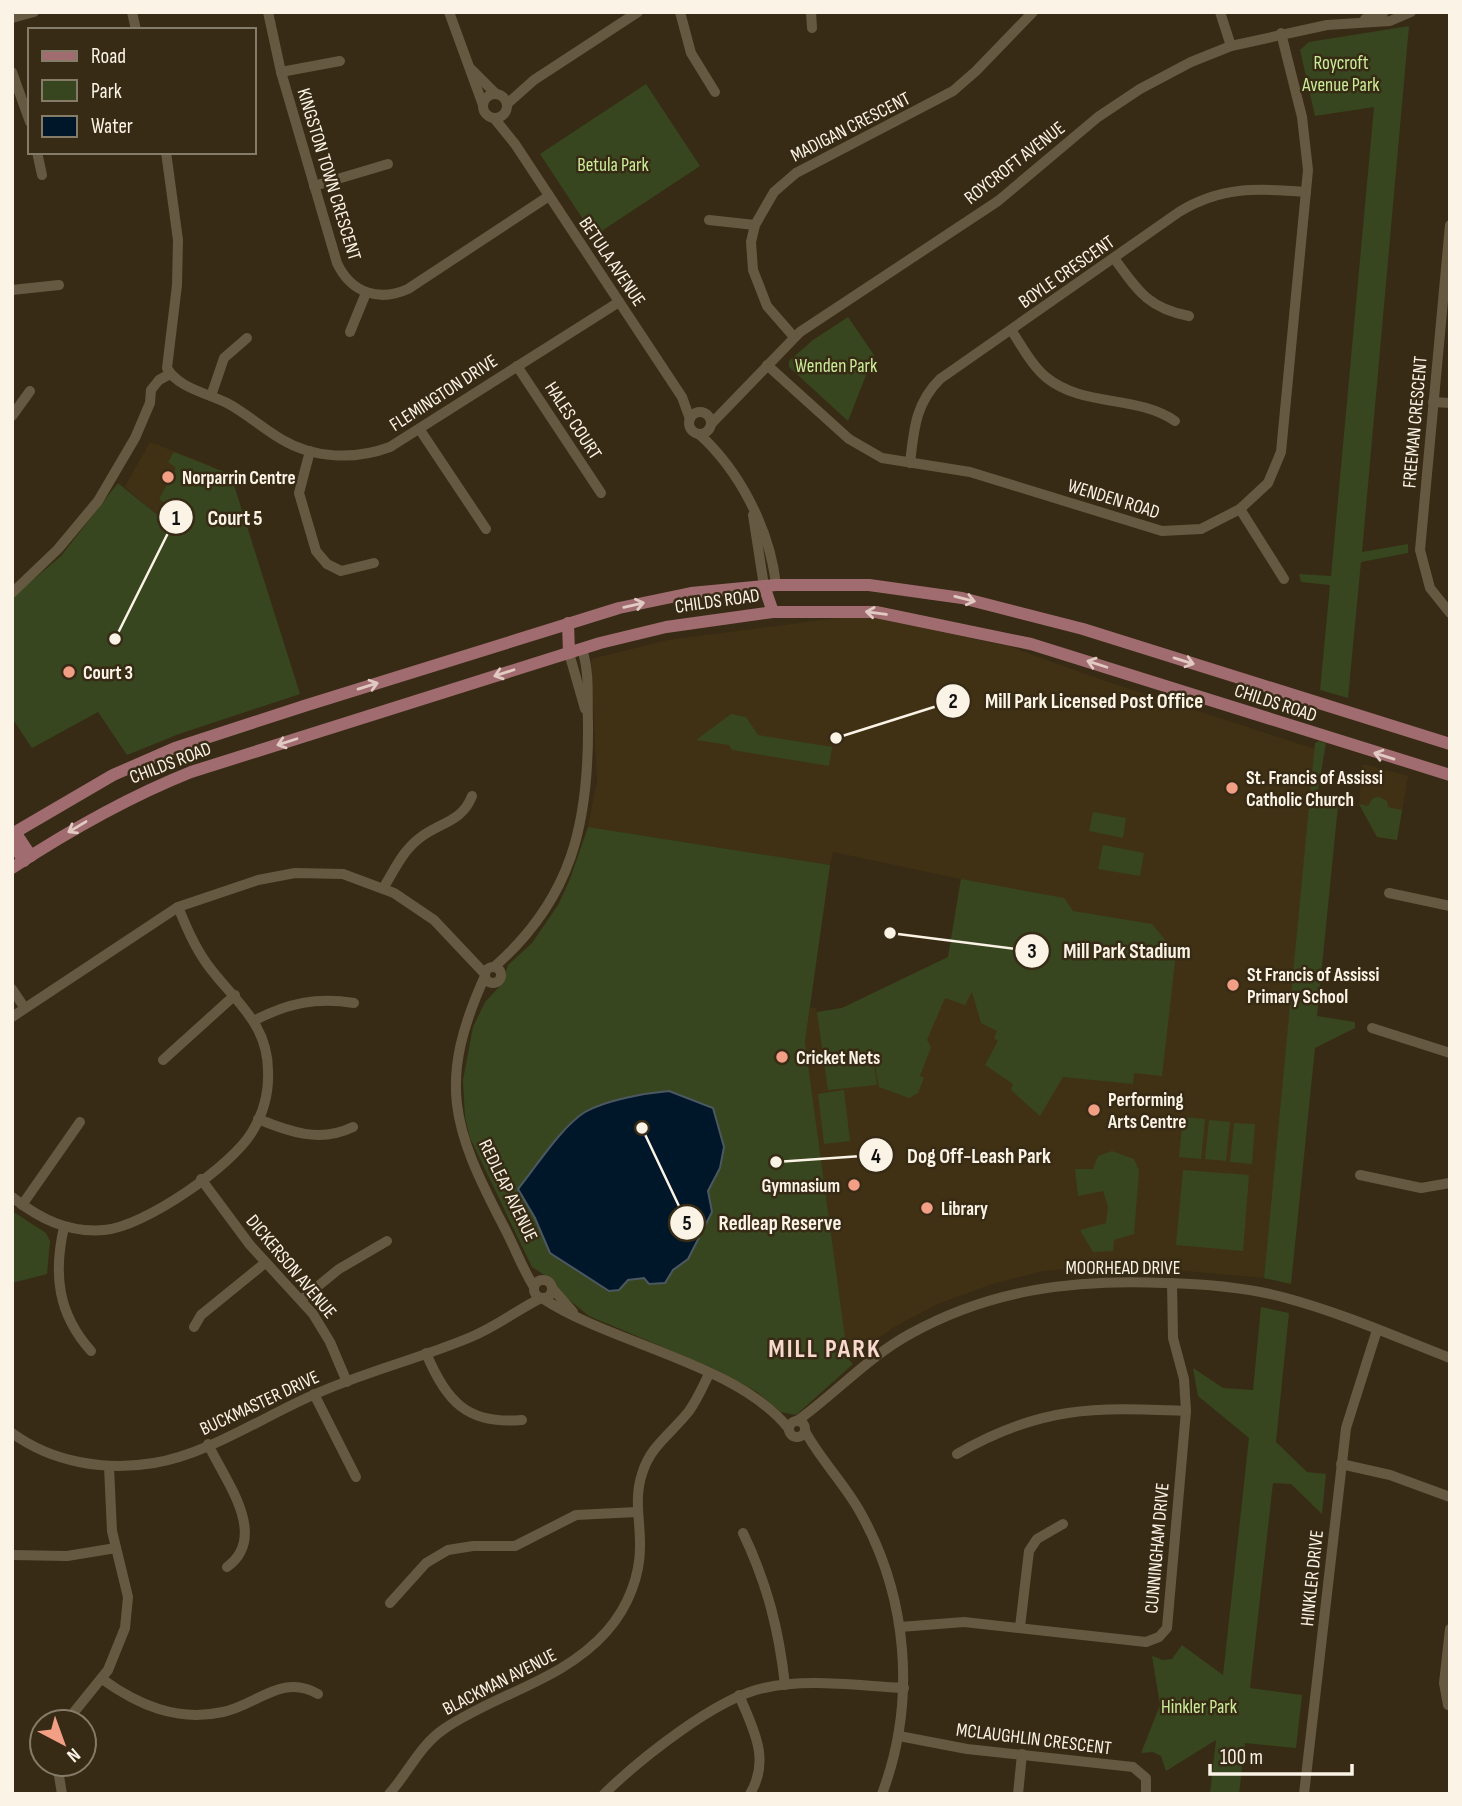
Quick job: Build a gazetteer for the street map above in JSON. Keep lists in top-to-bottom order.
{
  "streets": {
    "main road": ["CHILDS ROAD"],
    "street": [
      "MADIGAN CRESCENT",
      "ROYCROFT AVENUE",
      "KINGSTON TOWN CRESCENT",
      "BETULA AVENUE",
      "BOYLE CRESCENT",
      "FLEMINGTON DRIVE",
      "HALES COURT",
      "FREEMAN CRESCENT",
      "WENDEN ROAD",
      "REDLEAP AVENUE",
      "DICKERSON AVENUE",
      "MOORHEAD DRIVE",
      "BUCKMASTER DRIVE",
      "CUNNINGHAM DRIVE",
      "HINKLER DRIVE",
      "BLACKMAN AVENUE",
      "MCLAUGHLIN CRESCENT"
    ]
  },
  "crossings": [
    ["MADIGAN CRESCENT", "ROYCROFT AVENUE"],
    ["ROYCROFT AVENUE", "BETULA AVENUE"],
    ["ROYCROFT AVENUE", "WENDEN ROAD"],
    ["BETULA AVENUE", "FLEMINGTON DRIVE"],
    ["BOYLE CRESCENT", "WENDEN ROAD"],
    ["FLEMINGTON DRIVE", "HALES COURT"],
    ["REDLEAP AVENUE", "BUCKMASTER DRIVE"],
    ["DICKERSON AVENUE", "BUCKMASTER DRIVE"],
    ["MOORHEAD DRIVE", "CUNNINGHAM DRIVE"],
    ["MOORHEAD DRIVE", "HINKLER DRIVE"]
  ],
  "districts": ["MILL PARK"],
  "parks": [
    "Roycroft Avenue Park",
    "Betula Park",
    "Wenden Park",
    "Hinkler Park"
  ],
  "places": [
    "Norparrin Centre",
    "Court 5",
    "Court 3",
    "Mill Park Licensed Post Office",
    "St. Francis of Assissi Catholic Church",
    "Mill Park Stadium",
    "St Francis of Assissi Primary School",
    "Cricket Nets",
    "Performing Arts Centre",
    "Redleap Reserve",
    "Dog Off-Leash Park",
    "Gymnasium",
    "Library"
  ],
  "legend": ["Road", "Park", "Water"],
  "scale_bar": "100 m",
  "north": "bottom right"
}
